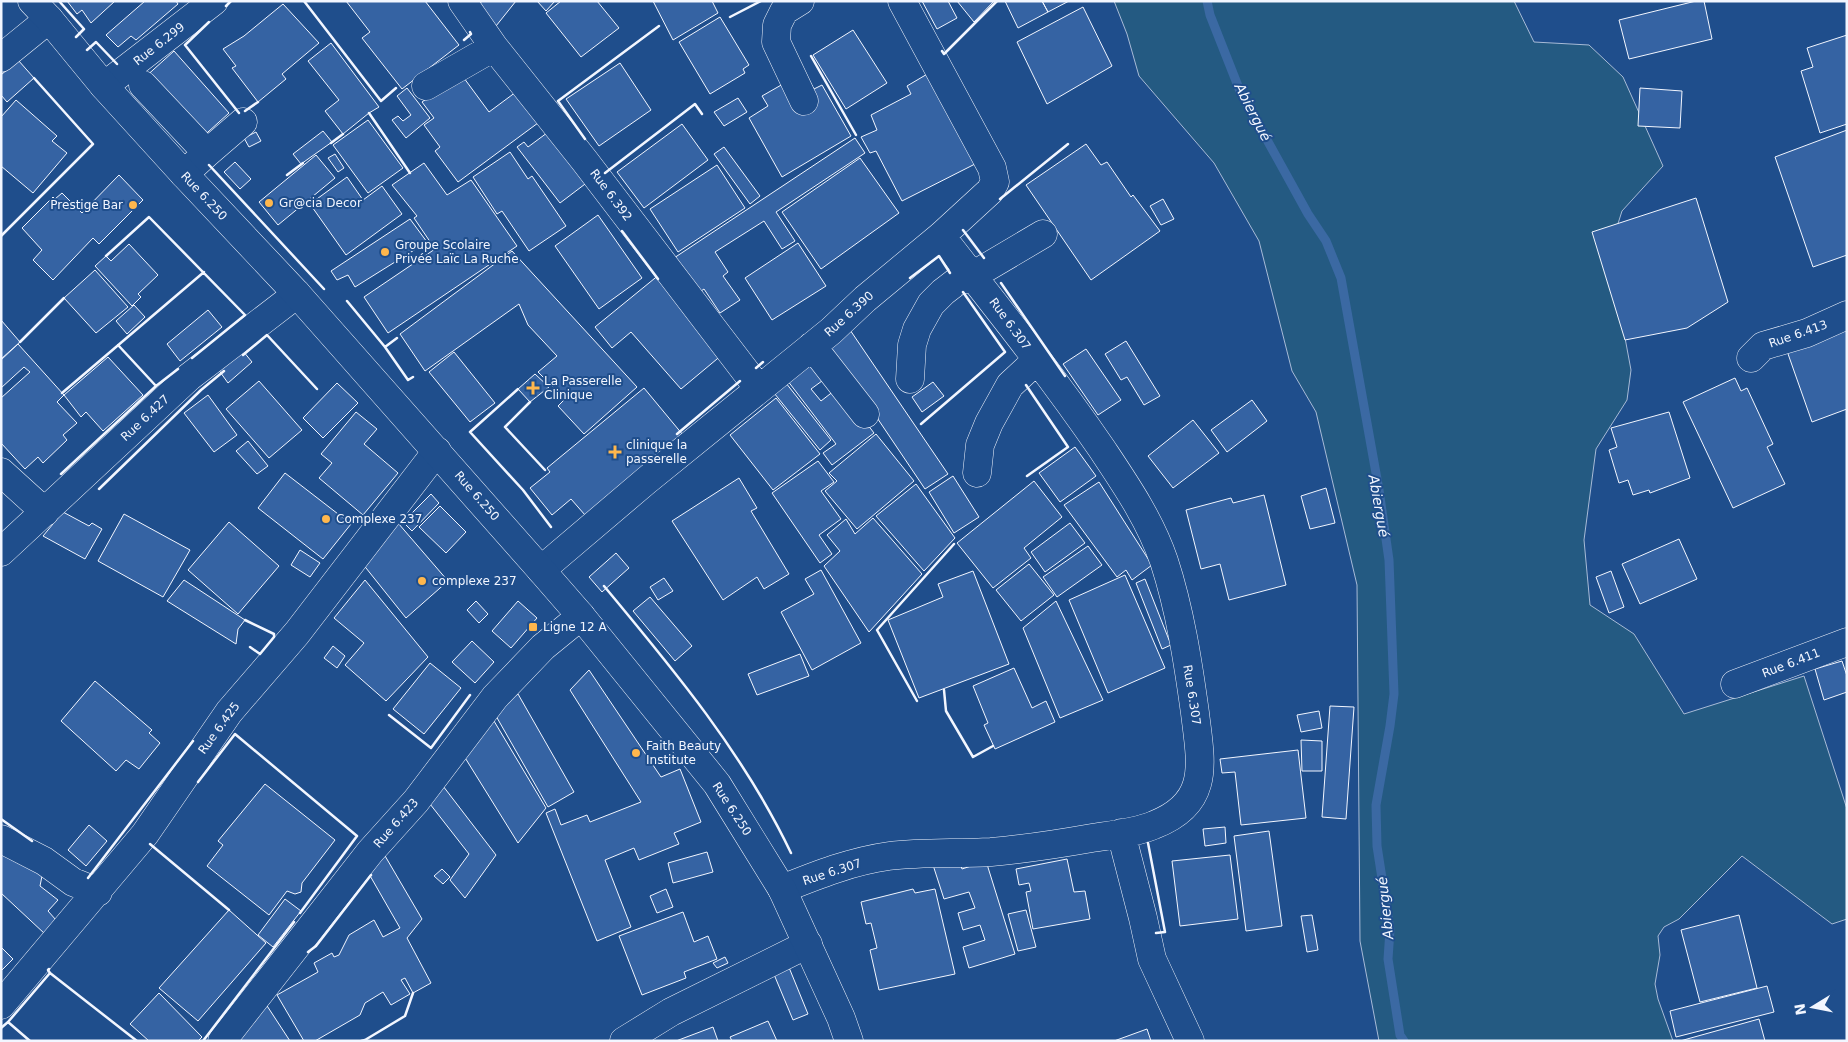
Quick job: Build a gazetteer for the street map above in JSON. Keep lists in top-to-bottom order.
{
  "streets": {
    "street": [
      "Rue 6.299",
      "Rue 6.392",
      "Rue 6.250",
      "Rue 6.390",
      "Rue 6.307",
      "Rue 6.413",
      "Rue 6.427",
      "Rue 6.411",
      "Rue 6.425",
      "Rue 6.423"
    ]
  },
  "crossings": [
    ["Rue 6.299", "Rue 6.250"],
    ["Rue 6.392", "Rue 6.390"],
    ["Rue 6.250", "Rue 6.390"],
    ["Rue 6.250", "Rue 6.307"],
    ["Rue 6.250", "Rue 6.427"],
    ["Rue 6.250", "Rue 6.425"],
    ["Rue 6.250", "Rue 6.423"],
    ["Rue 6.390", "Rue 6.307"]
  ],
  "water": ["Abiergué"],
  "places": {
    "other": [
      "Gr@cia Decor",
      "Prestige Bar",
      "Groupe Scolaire Privée Laïc La Ruche",
      "Complexe 237",
      "complexe 237",
      "Faith Beauty Institute"
    ],
    "health": ["La Passerelle Clinique", "clinique la passerelle"],
    "transit": ["Ligne 12 A"]
  },
  "north": "left"
}
